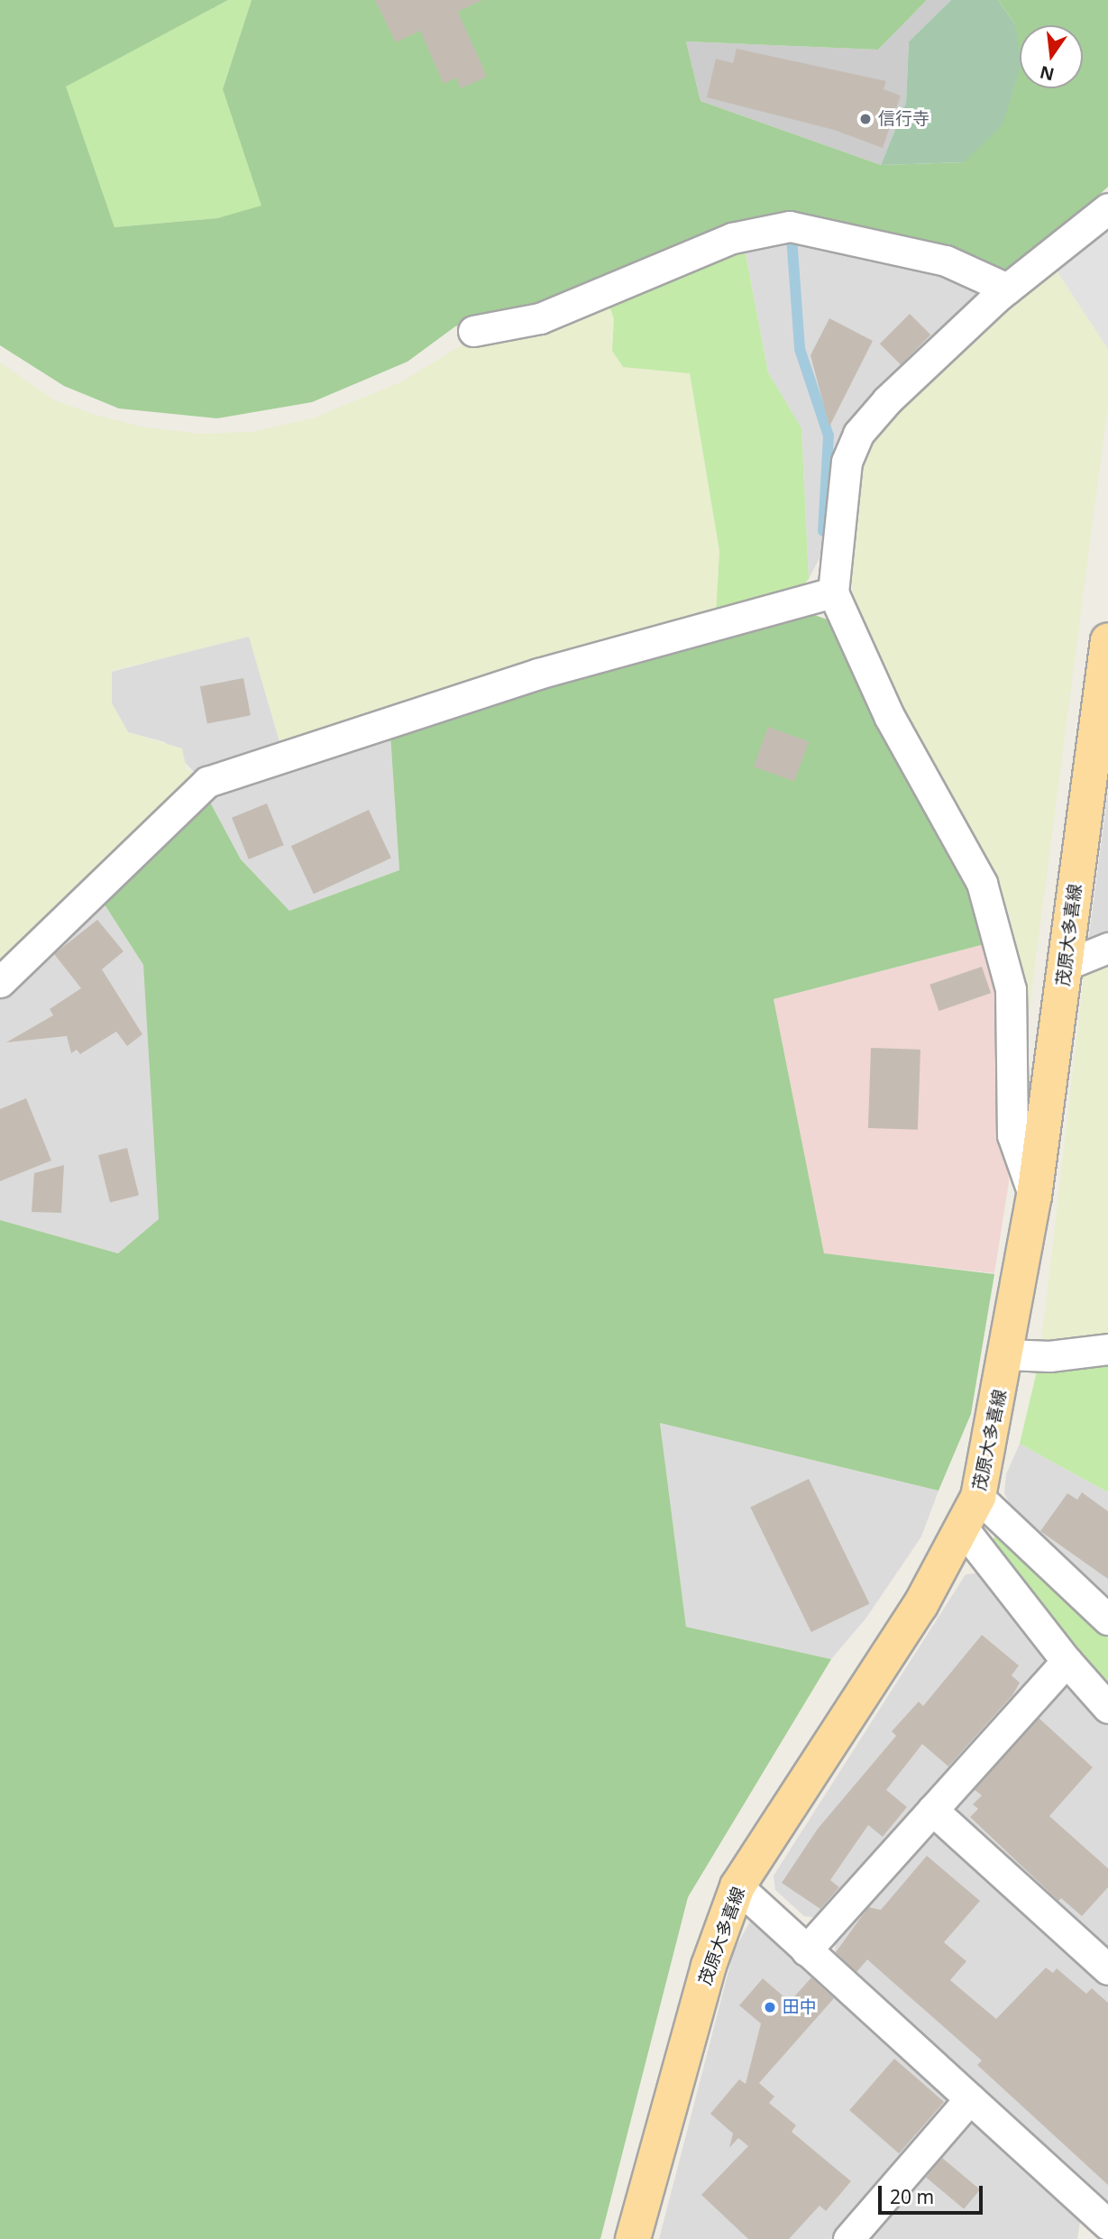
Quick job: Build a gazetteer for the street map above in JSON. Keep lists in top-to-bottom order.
{
  "streets": {
    "main road": ["茂原大多喜線"]
  },
  "places": ["信行寺", "田中"],
  "scale_bar": "20 m",
  "north": "bottom"
}
